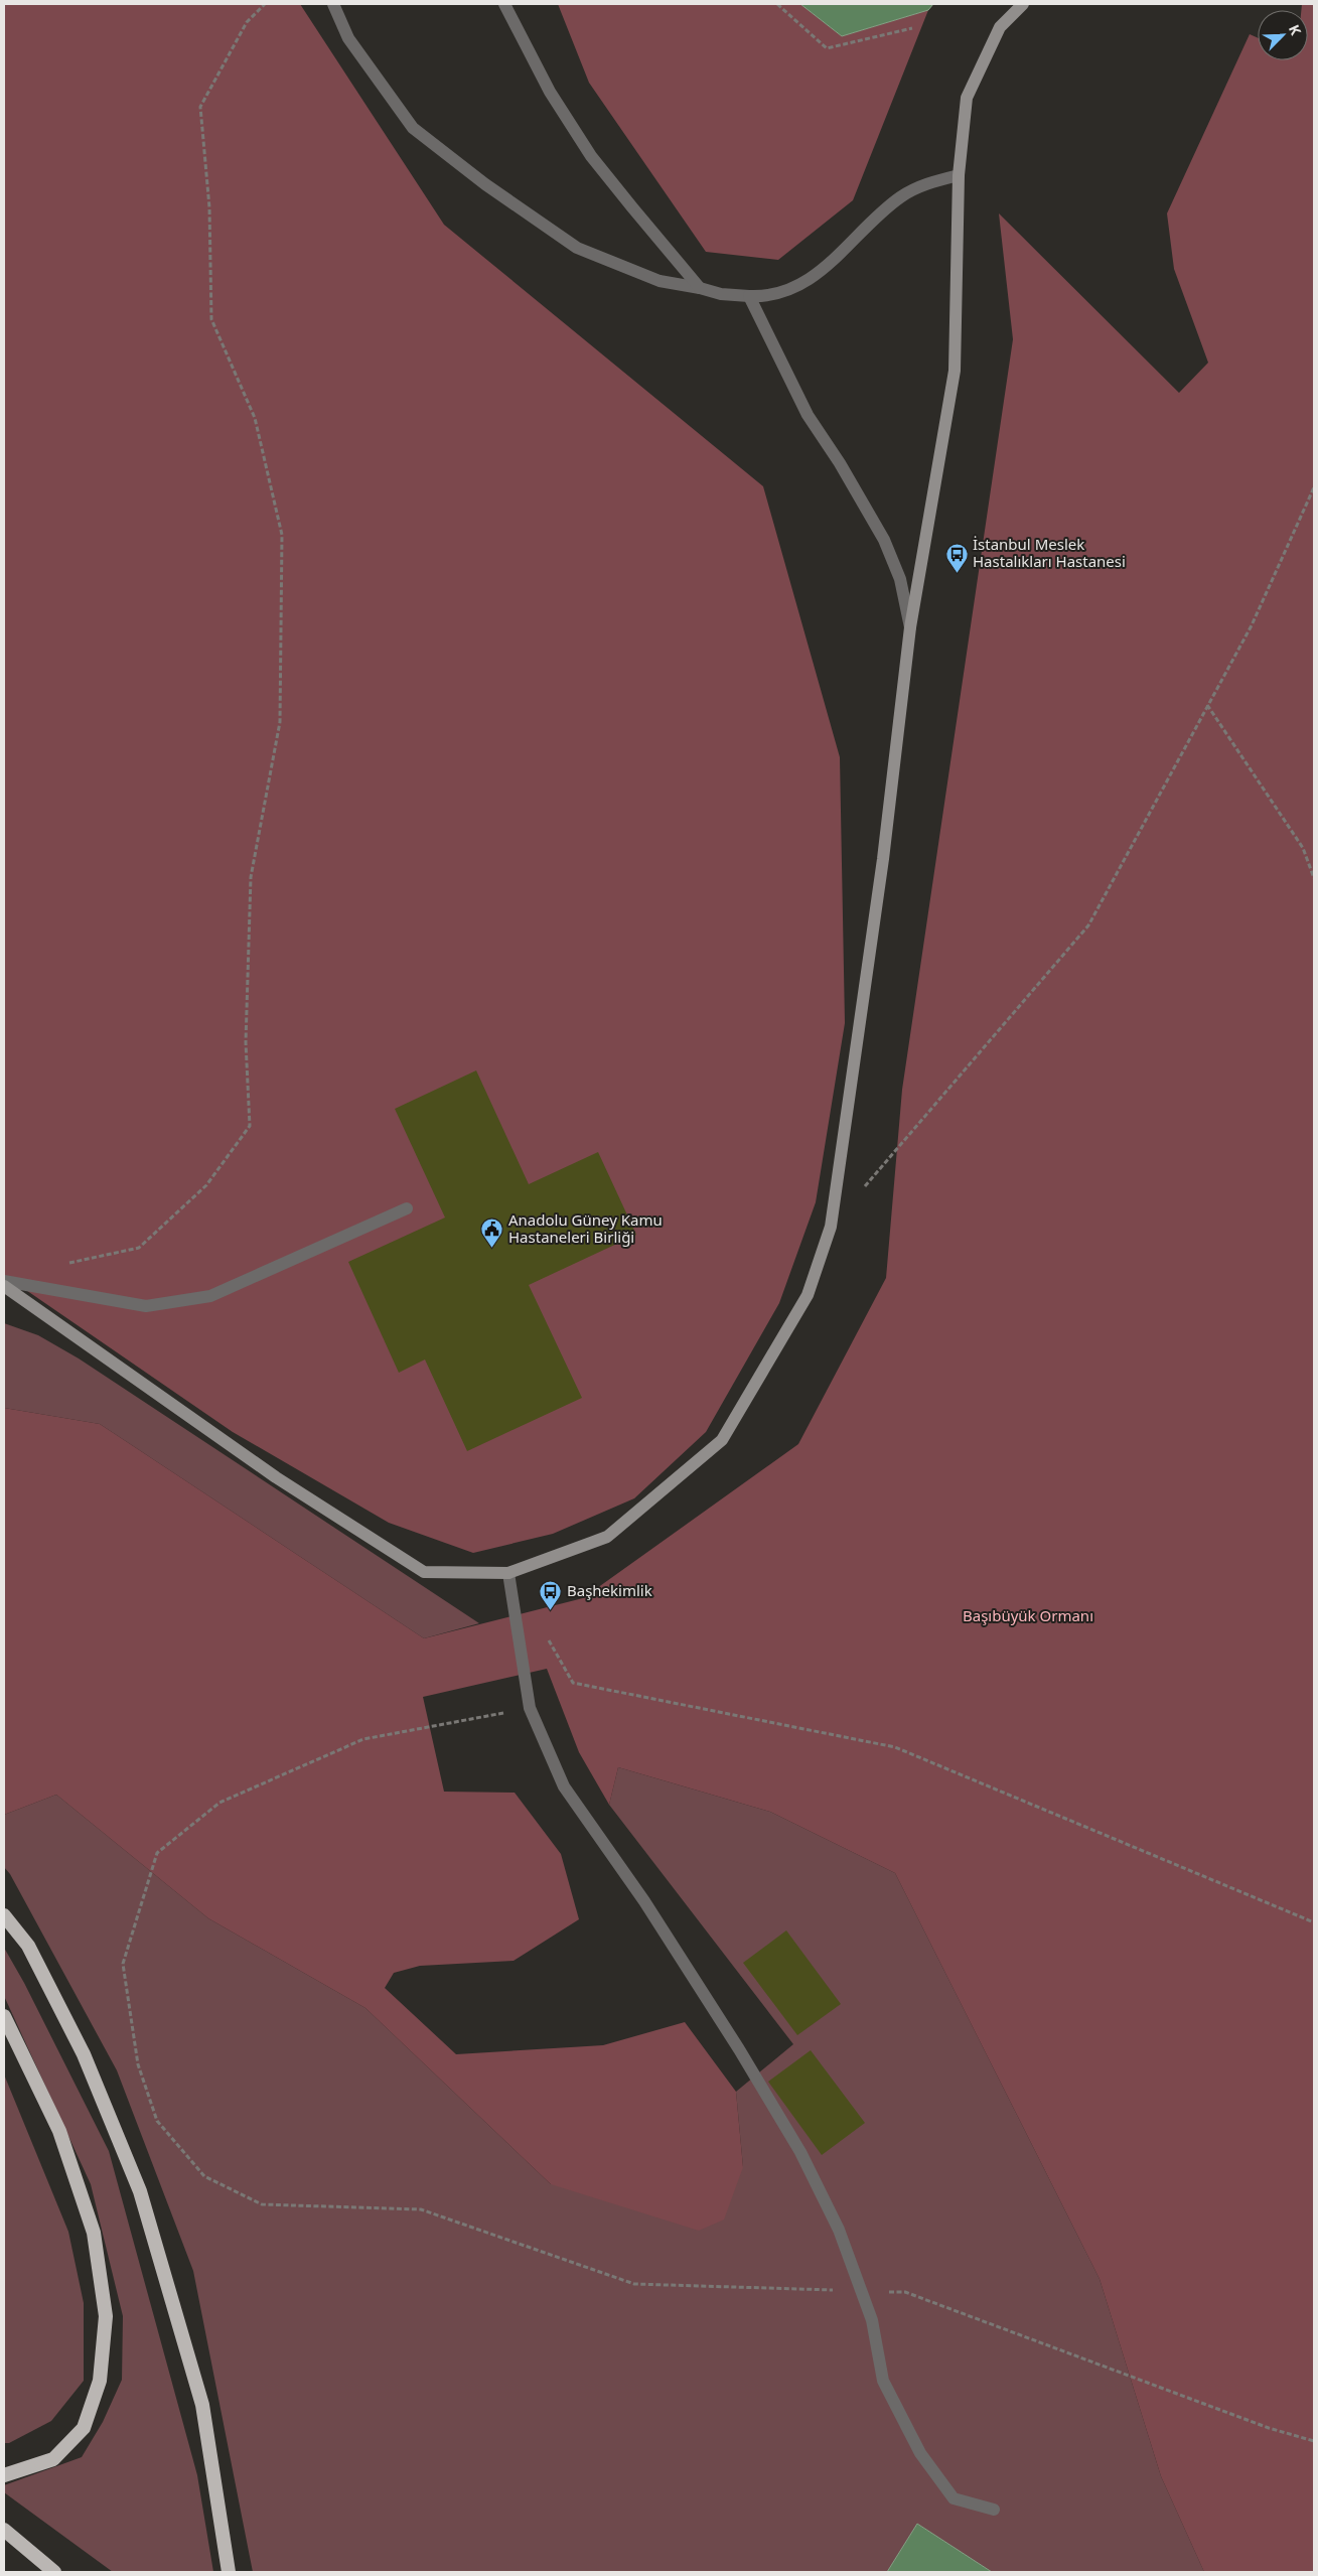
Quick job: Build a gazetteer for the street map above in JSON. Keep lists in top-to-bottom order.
{
  "parks": ["Başıbüyük Ormanı"],
  "places": {
    "bus stop": ["İstanbul Meslek Hastalıkları Hastanesi", "Başhekimlik"],
    "public building": ["Anadolu Güney Kamu Hastaneleri Birliği"]
  },
  "north": "top right"
}
